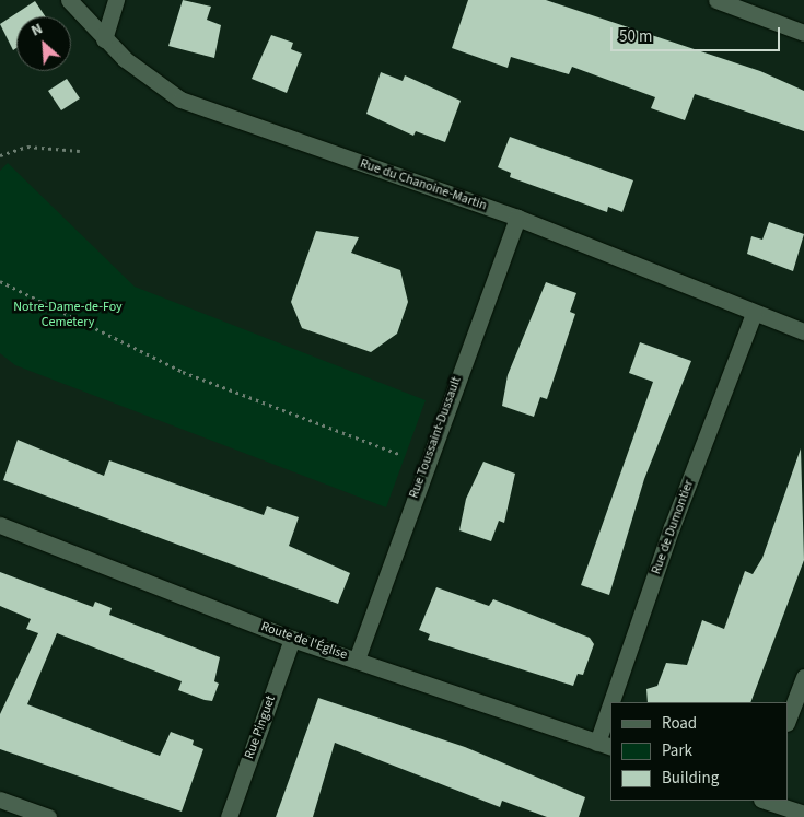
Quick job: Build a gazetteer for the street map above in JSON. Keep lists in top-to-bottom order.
{
  "streets": {
    "street": [
      "Rue du Chanoine-Martin",
      "Rue Toussaint-Dussault",
      "Rue de Dumontier",
      "Route de l'Église",
      "Rue Pinguet"
    ]
  },
  "crossings": [
    ["Rue du Chanoine-Martin", "Rue Toussaint-Dussault"],
    ["Rue du Chanoine-Martin", "Rue de Dumontier"],
    ["Rue Toussaint-Dussault", "Route de l'Église"],
    ["Rue de Dumontier", "Route de l'Église"],
    ["Route de l'Église", "Rue Pinguet"]
  ],
  "parks": ["Notre-Dame-de-Foy Cemetery"],
  "legend": ["Road", "Park", "Building"],
  "scale_bar": "50 m",
  "north": "top left"
}
